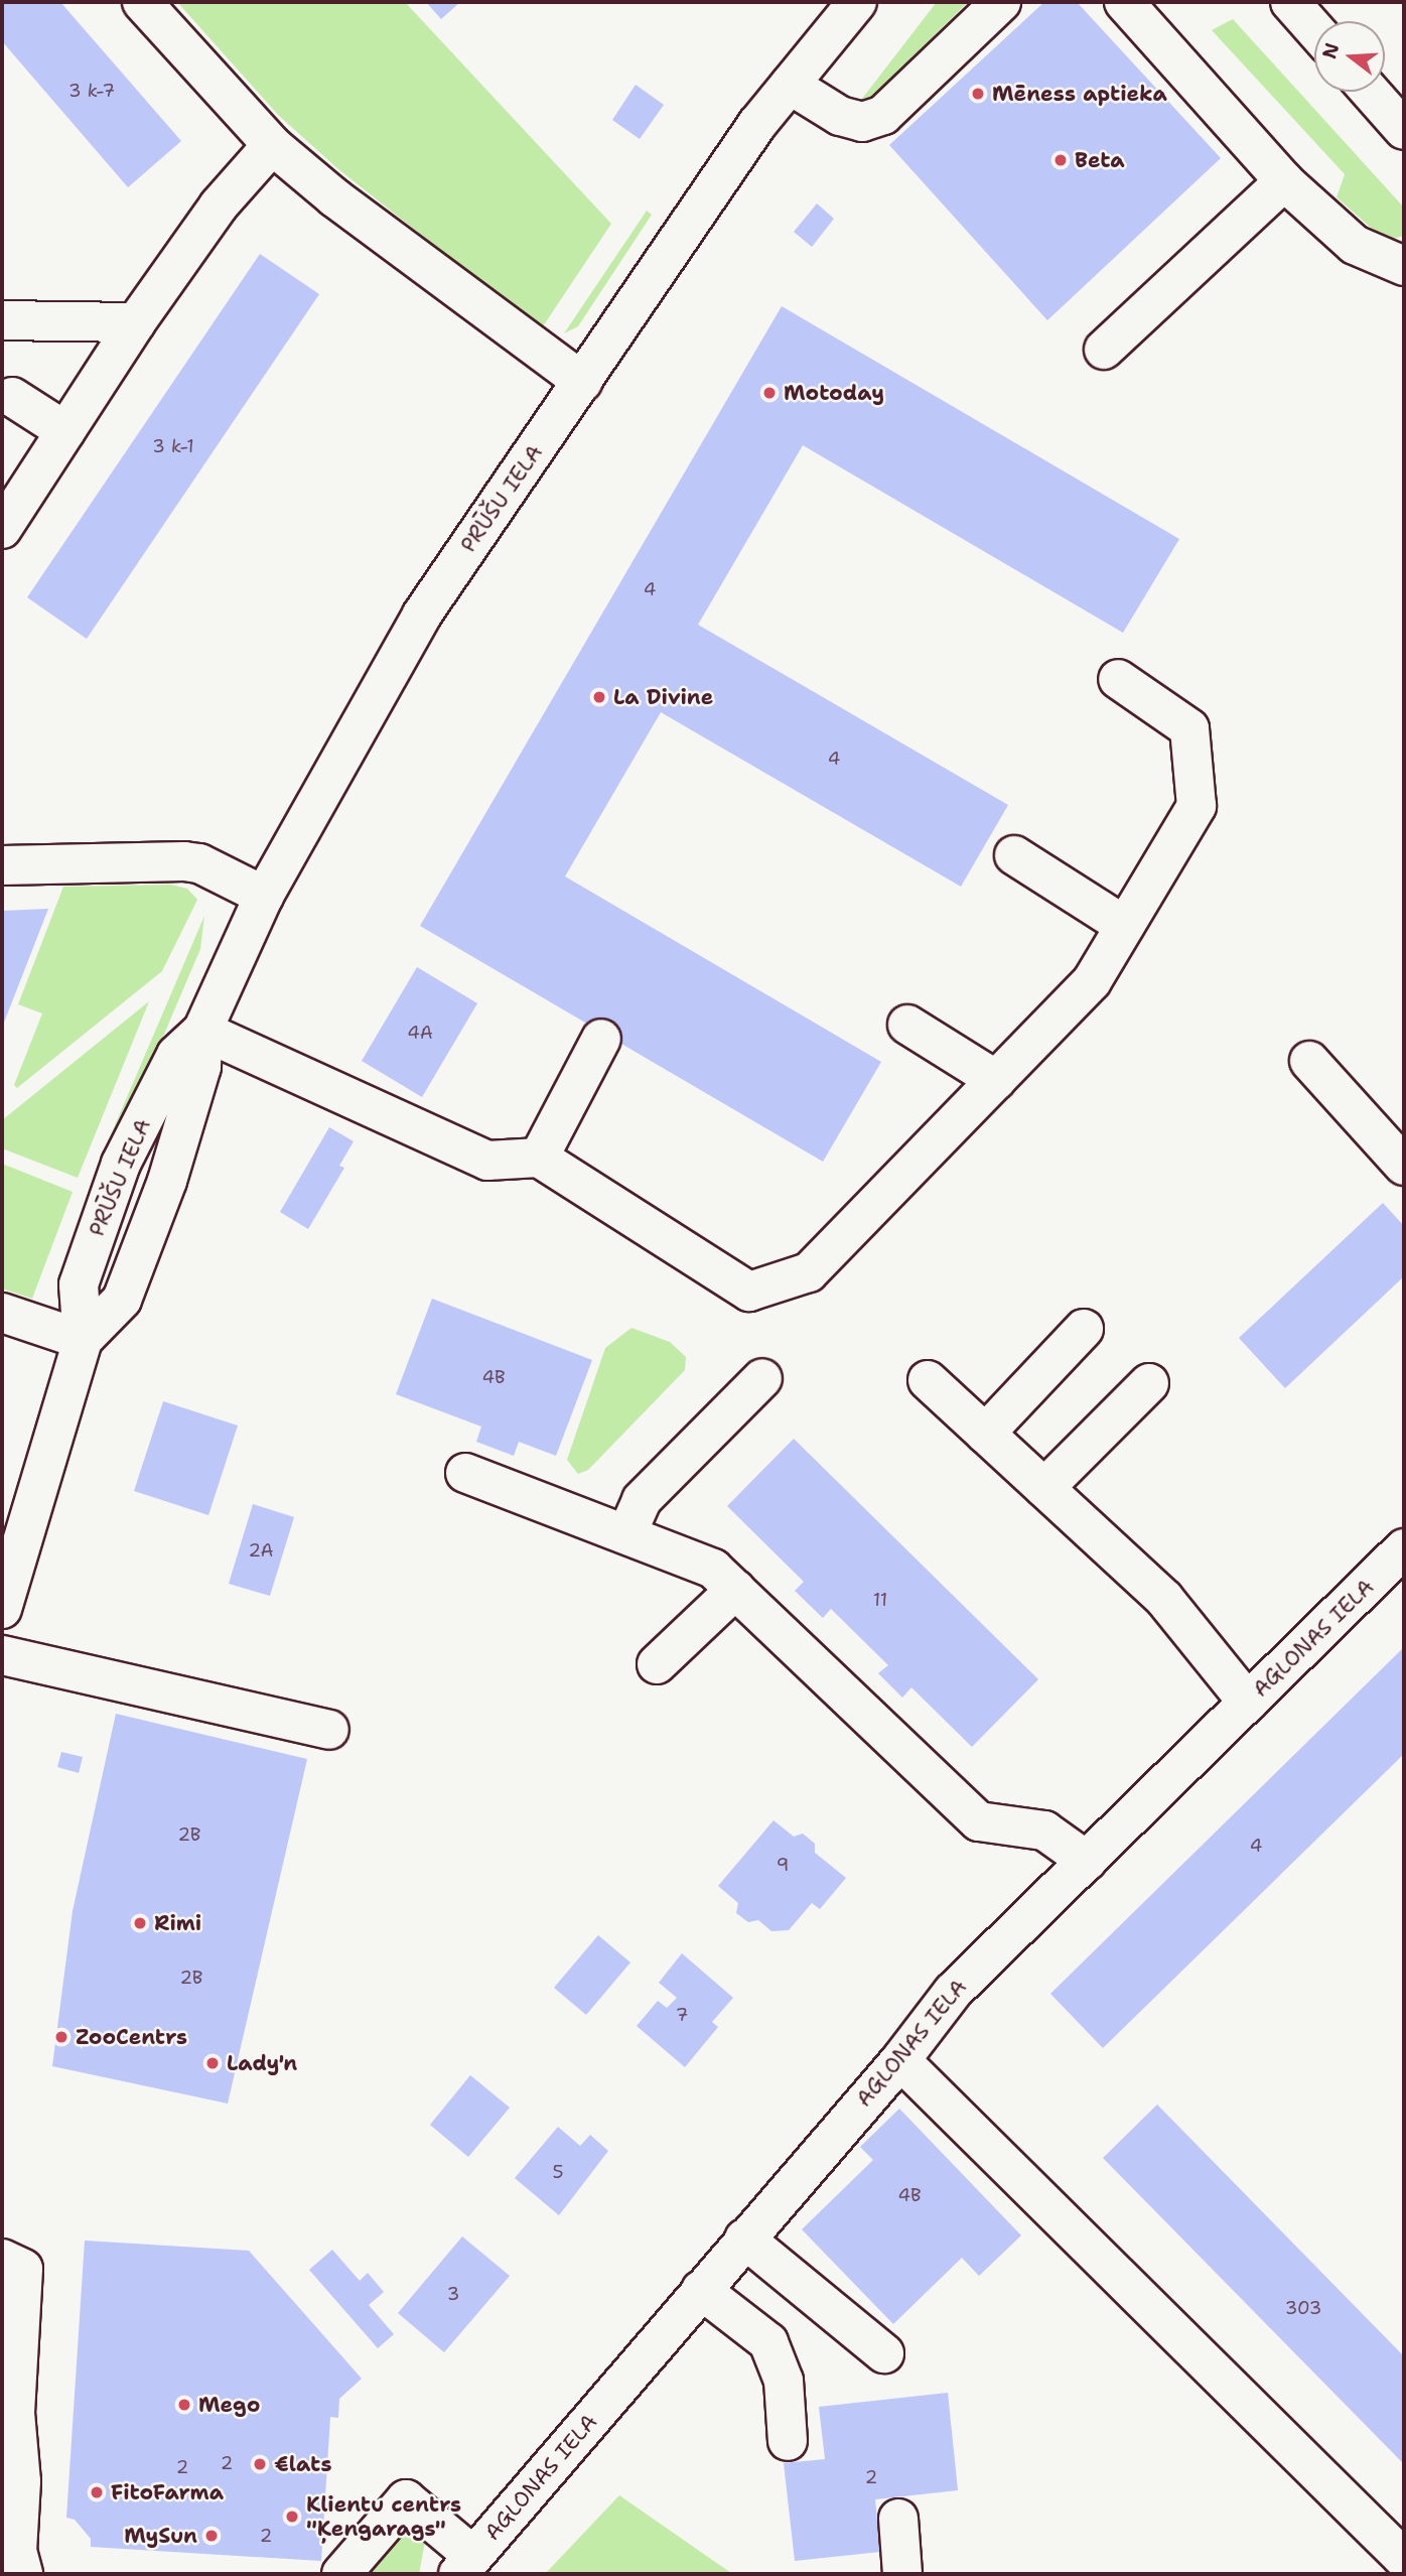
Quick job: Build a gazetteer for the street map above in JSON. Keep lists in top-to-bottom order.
{
  "streets": {
    "street": ["PRŪŠU IELA", "AGLONAS IELA"]
  },
  "places": [
    "Mēness aptieka",
    "Beta",
    "Motoday",
    "La Divine",
    "Rimi",
    "ZooCentrs",
    "Lady'n",
    "Mego",
    "€lats",
    "FitoFarma",
    "Klientu centrs \"Ķengarags\"",
    "MySun"
  ],
  "house_numbers": [
    "3 k-7",
    "3 k-1",
    "4",
    "4",
    "4A",
    "4B",
    "2A",
    "11",
    "2B",
    "4",
    "9",
    "2B",
    "7",
    "5",
    "4B",
    "3",
    "303",
    "2",
    "2",
    "2",
    "2"
  ],
  "north": "left"
}
